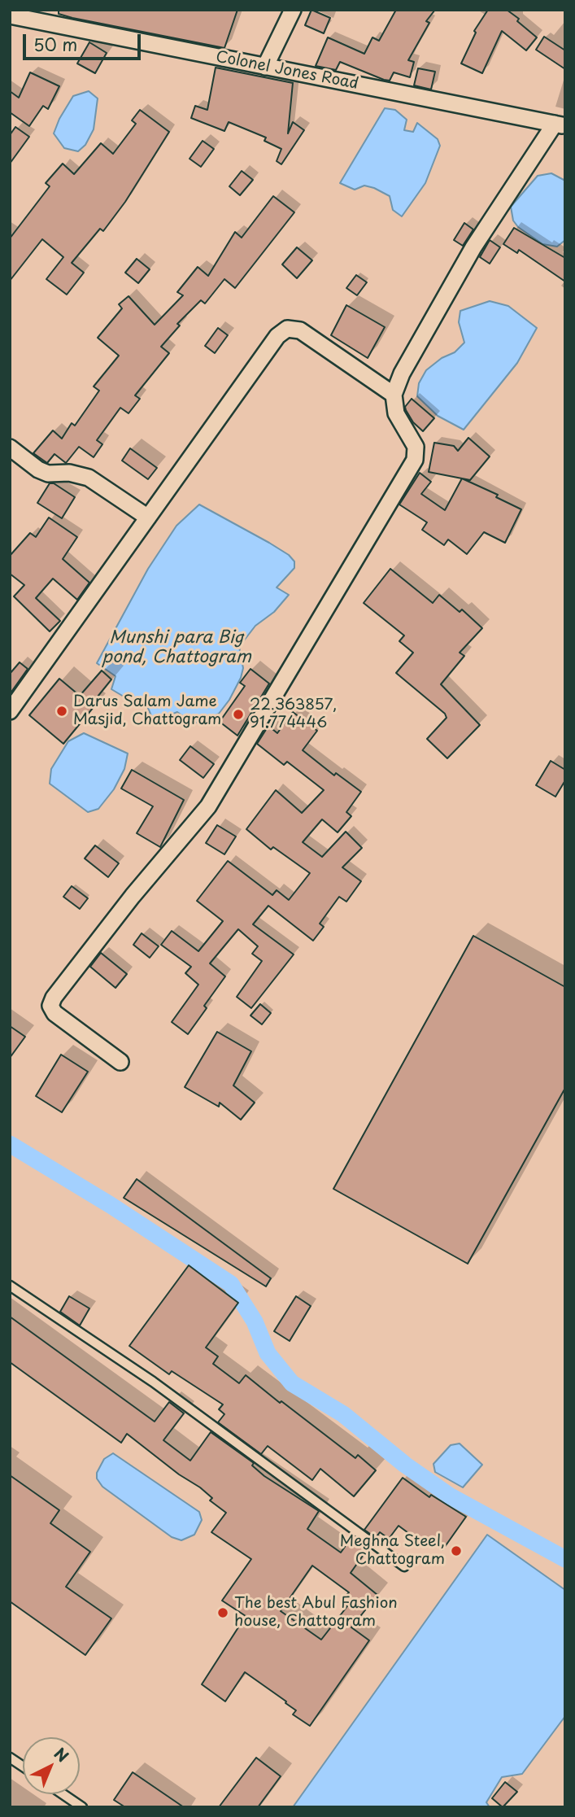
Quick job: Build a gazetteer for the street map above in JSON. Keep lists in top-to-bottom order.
{
  "streets": {
    "street": ["Colonel Jones Road"]
  },
  "water": ["Munshi para Big pond, Chattogram"],
  "places": [
    "Darus Salam Jame Masjid, Chattogram",
    "22.363857, 91.774446",
    "Meghna Steel, Chattogram",
    "The best Abul Fashion house, Chattogram"
  ],
  "scale_bar": "50 m",
  "north": "top right"
}
